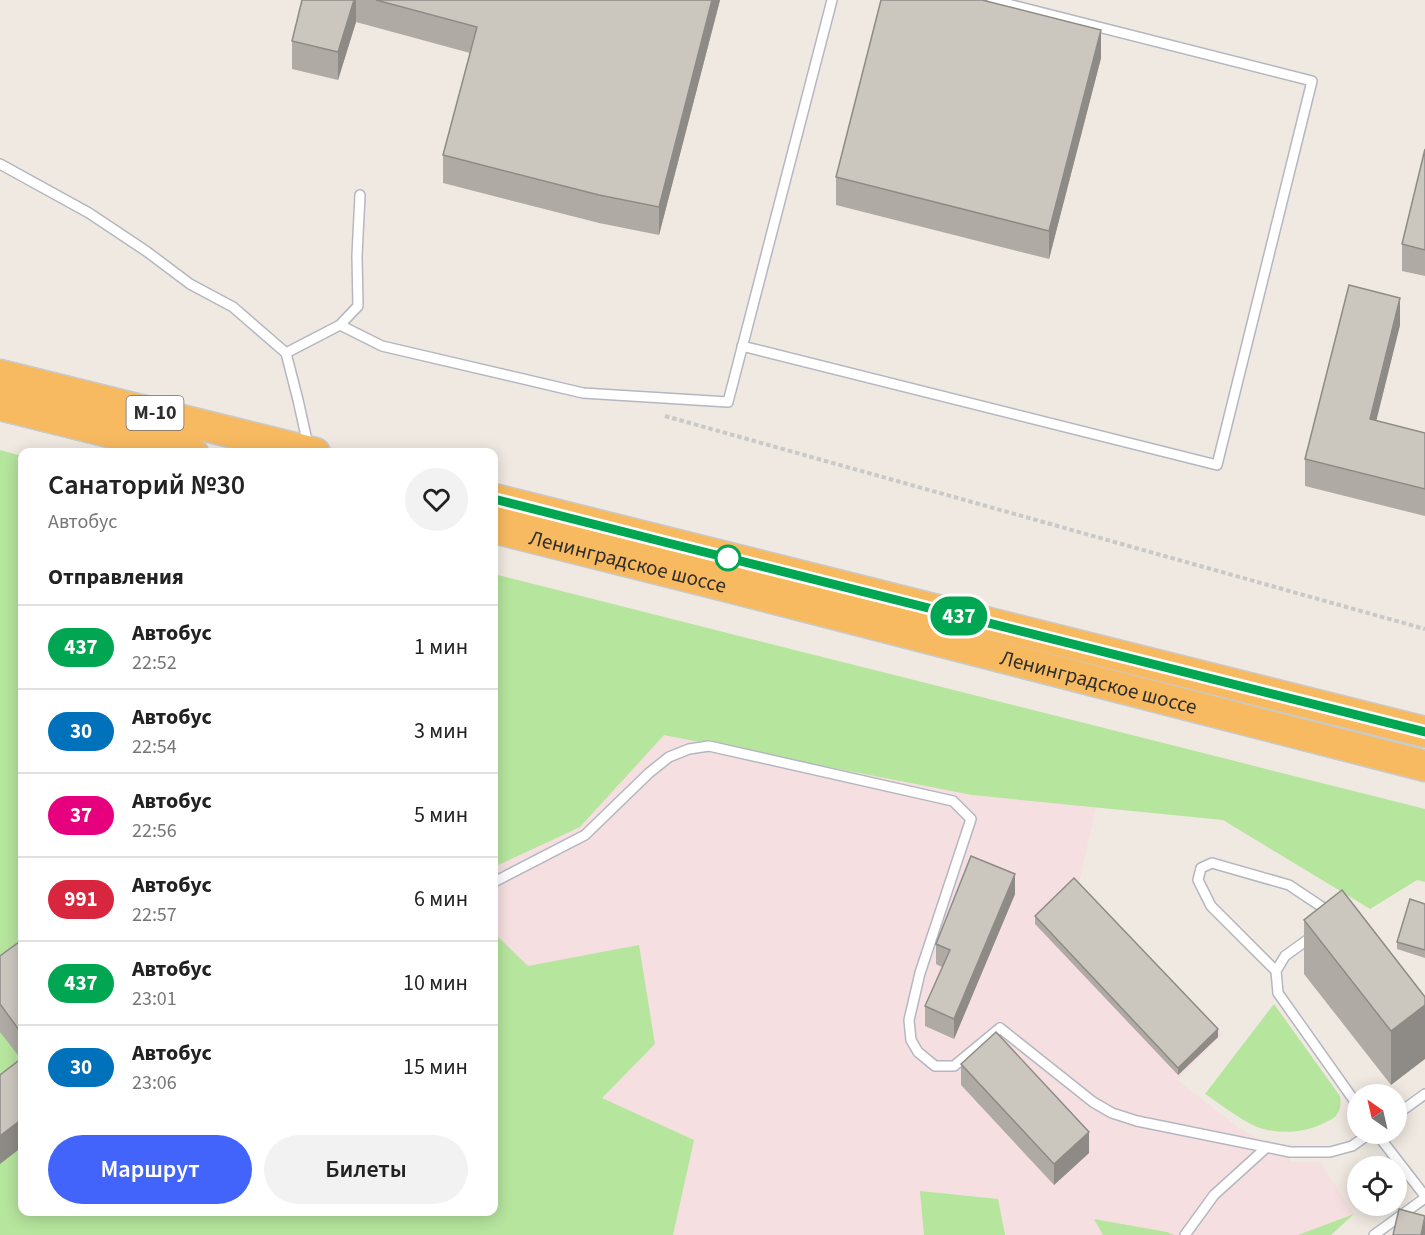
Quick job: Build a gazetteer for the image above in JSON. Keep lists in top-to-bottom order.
{
  "streets": {
    "highway": ["М-10", "Ленинградское шоссе"]
  },
  "lines": ["bus line 437"],
  "north": "top left",
  "page": {
    "on_map": "437",
    "heading": [
      ["Санаторий №30", "Автобус"],
      "Отправления"
    ],
    "list": [
      {
        "mark": "437",
        "name": "Автобус",
        "note": "22:52",
        "value": "1 мин"
      },
      {
        "mark": "30",
        "name": "Автобус",
        "note": "22:54",
        "value": "3 мин"
      },
      {
        "mark": "37",
        "name": "Автобус",
        "note": "22:56",
        "value": "5 мин"
      },
      {
        "mark": "991",
        "name": "Автобус",
        "note": "22:57",
        "value": "6 мин"
      },
      {
        "mark": "437",
        "name": "Автобус",
        "note": "23:01",
        "value": "10 мин"
      },
      {
        "mark": "30",
        "name": "Автобус",
        "note": "23:06",
        "value": "15 мин"
      }
    ],
    "buttons": ["Маршрут", "Билеты"]
  }
}
